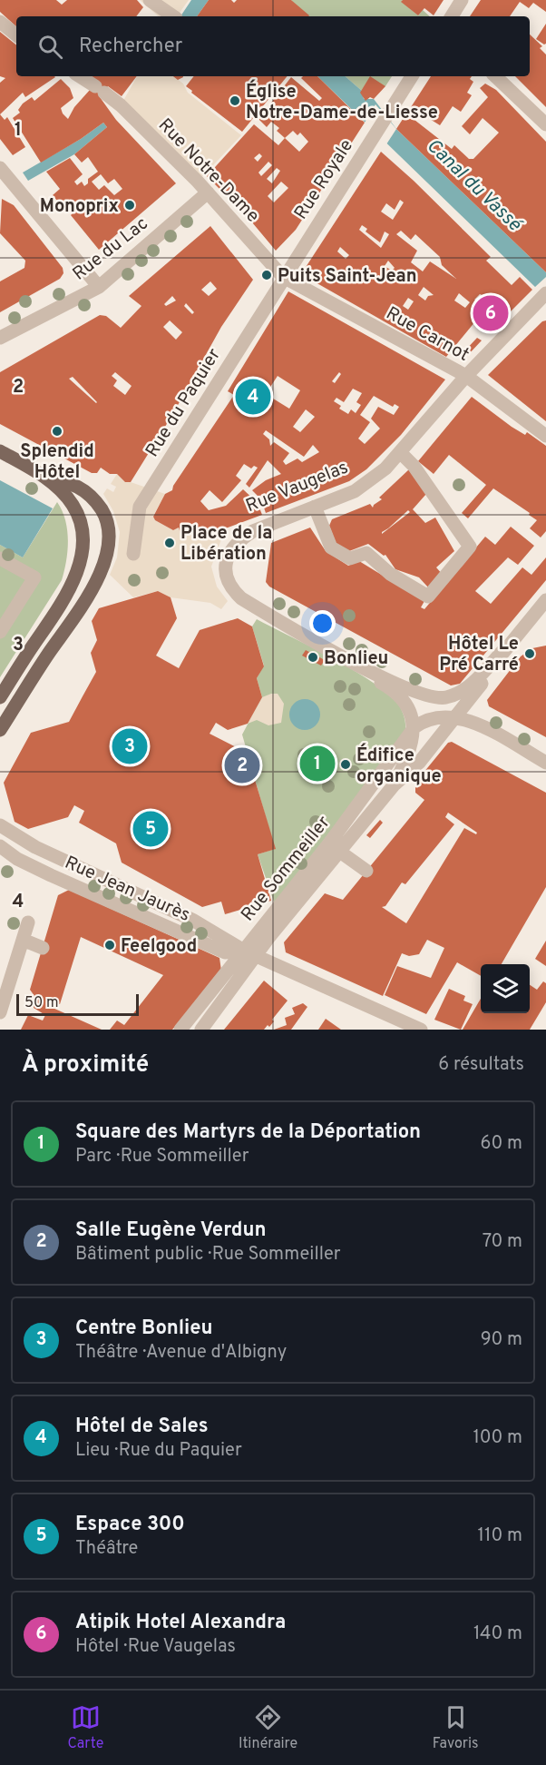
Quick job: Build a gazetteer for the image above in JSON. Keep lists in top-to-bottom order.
{
  "streets": {
    "street": [
      "Rue Notre-Dame",
      "Rue Royale",
      "Rue du Lac",
      "Rue Carnot",
      "Rue du Paquier",
      "Rue Vaugelas",
      "Rue Sommeiller",
      "Rue Jean Jaurès"
    ]
  },
  "crossings": [
    ["Rue Notre-Dame", "Rue Royale"],
    ["Rue Notre-Dame", "Rue du Lac"],
    ["Rue Notre-Dame", "Rue Carnot"],
    ["Rue Notre-Dame", "Rue du Paquier"],
    ["Rue Royale", "Rue Carnot"],
    ["Rue Royale", "Rue du Paquier"],
    ["Rue Carnot", "Rue du Paquier"],
    ["Rue Carnot", "Rue Vaugelas"],
    ["Rue Vaugelas", "Rue Sommeiller"],
    ["Rue Sommeiller", "Rue Jean Jaurès"]
  ],
  "water": ["Canal du Vassé"],
  "places": [
    "Église Notre-Dame-de-Liesse",
    "Monoprix",
    "Puits Saint-Jean",
    "Splendid Hôtel",
    "Place de la Libération",
    "Hôtel Le Pré Carré",
    "Bonlieu",
    "Édifice organique",
    "Feelgood"
  ],
  "scale_bar": "50 m",
  "page": {
    "search": "Rechercher",
    "pins": [
      "6",
      "4",
      "3",
      "1",
      "2",
      "5"
    ],
    "scale": "50 m",
    "heading": ["À proximité", "6 résultats"],
    "list": [
      {
        "mark": "1",
        "name": "Square des Martyrs de la Déportation",
        "note": "Parc · Rue Sommeiller",
        "value": "60 m"
      },
      {
        "mark": "2",
        "name": "Salle Eugène Verdun",
        "note": "Bâtiment public · Rue Sommeiller",
        "value": "70 m"
      },
      {
        "mark": "3",
        "name": "Centre Bonlieu",
        "note": "Théâtre · Avenue d'Albigny",
        "value": "90 m"
      },
      {
        "mark": "4",
        "name": "Hôtel de Sales",
        "note": "Lieu · Rue du Paquier",
        "value": "100 m"
      },
      {
        "mark": "5",
        "name": "Espace 300",
        "note": "Théâtre",
        "value": "110 m"
      },
      {
        "mark": "6",
        "name": "Atipik Hotel Alexandra",
        "note": "Hôtel · Rue Vaugelas",
        "value": "140 m"
      }
    ],
    "nav": ["Carte", "Itinéraire", "Favoris"]
  },
  "grid": {
    "rows": [
      "1",
      "2",
      "3",
      "4"
    ]
  }
}
